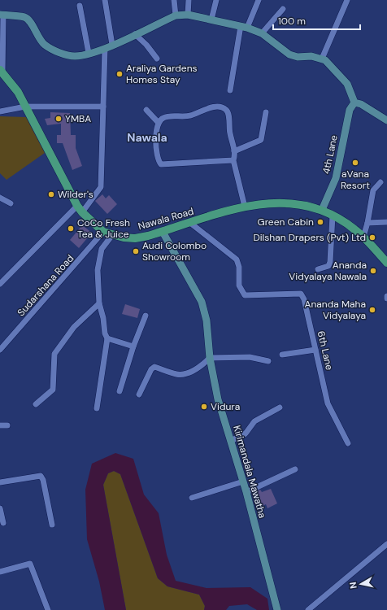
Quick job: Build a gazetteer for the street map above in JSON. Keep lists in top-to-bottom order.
{
  "streets": {
    "main road": ["Nawala Road"],
    "street": [
      "4th Lane",
      "Sudarshana Road",
      "6th Lane",
      "Kirimandala Mawatha"
    ]
  },
  "crossings": [
    ["4th Lane", "Nawala Road"],
    ["Nawala Road", "Sudarshana Road"],
    ["Nawala Road", "6th Lane"],
    ["Nawala Road", "Kirimandala Mawatha"]
  ],
  "districts": ["Nawala"],
  "places": [
    "Araliya Gardens Homes Stay",
    "YMBA",
    "aVana Resort",
    "Wilder's",
    "Green Cabin",
    "CoCo Fresh Tea & Juice",
    "Dilshan Drapers (Pvt) Ltd",
    "Audi Colombo Showroom",
    "Ananda Vidyalaya Nawala",
    "Ananda Maha Vidyalaya",
    "Vidura"
  ],
  "scale_bar": "100 m",
  "north": "left"
}
